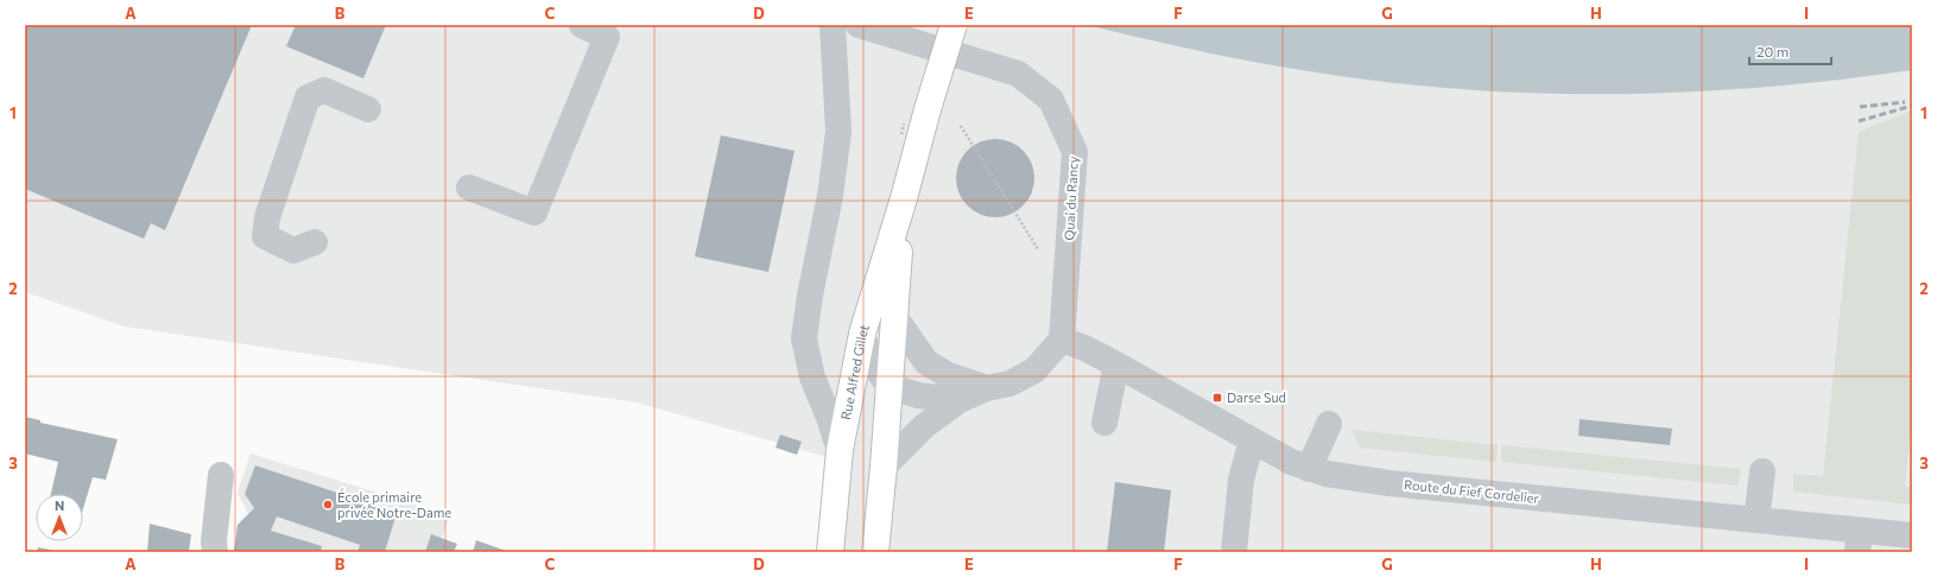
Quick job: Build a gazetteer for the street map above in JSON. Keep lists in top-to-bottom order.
{
  "streets": {
    "main road": ["Rue Alfred Gillet"],
    "street": ["Quai du Rancy", "Route du Fief Cordelier"]
  },
  "crossings": [
    ["Quai du Rancy", "Route du Fief Cordelier"]
  ],
  "places": {
    "transit": ["Darse Sud"],
    "other": ["École primaire privée Notre-Dame"]
  },
  "scale_bar": "20 m",
  "north": "top",
  "grid": {
    "columns": [
      "A",
      "B",
      "C",
      "D",
      "E",
      "F",
      "G",
      "H",
      "I"
    ],
    "rows": ["1", "2", "3"]
  }
}
